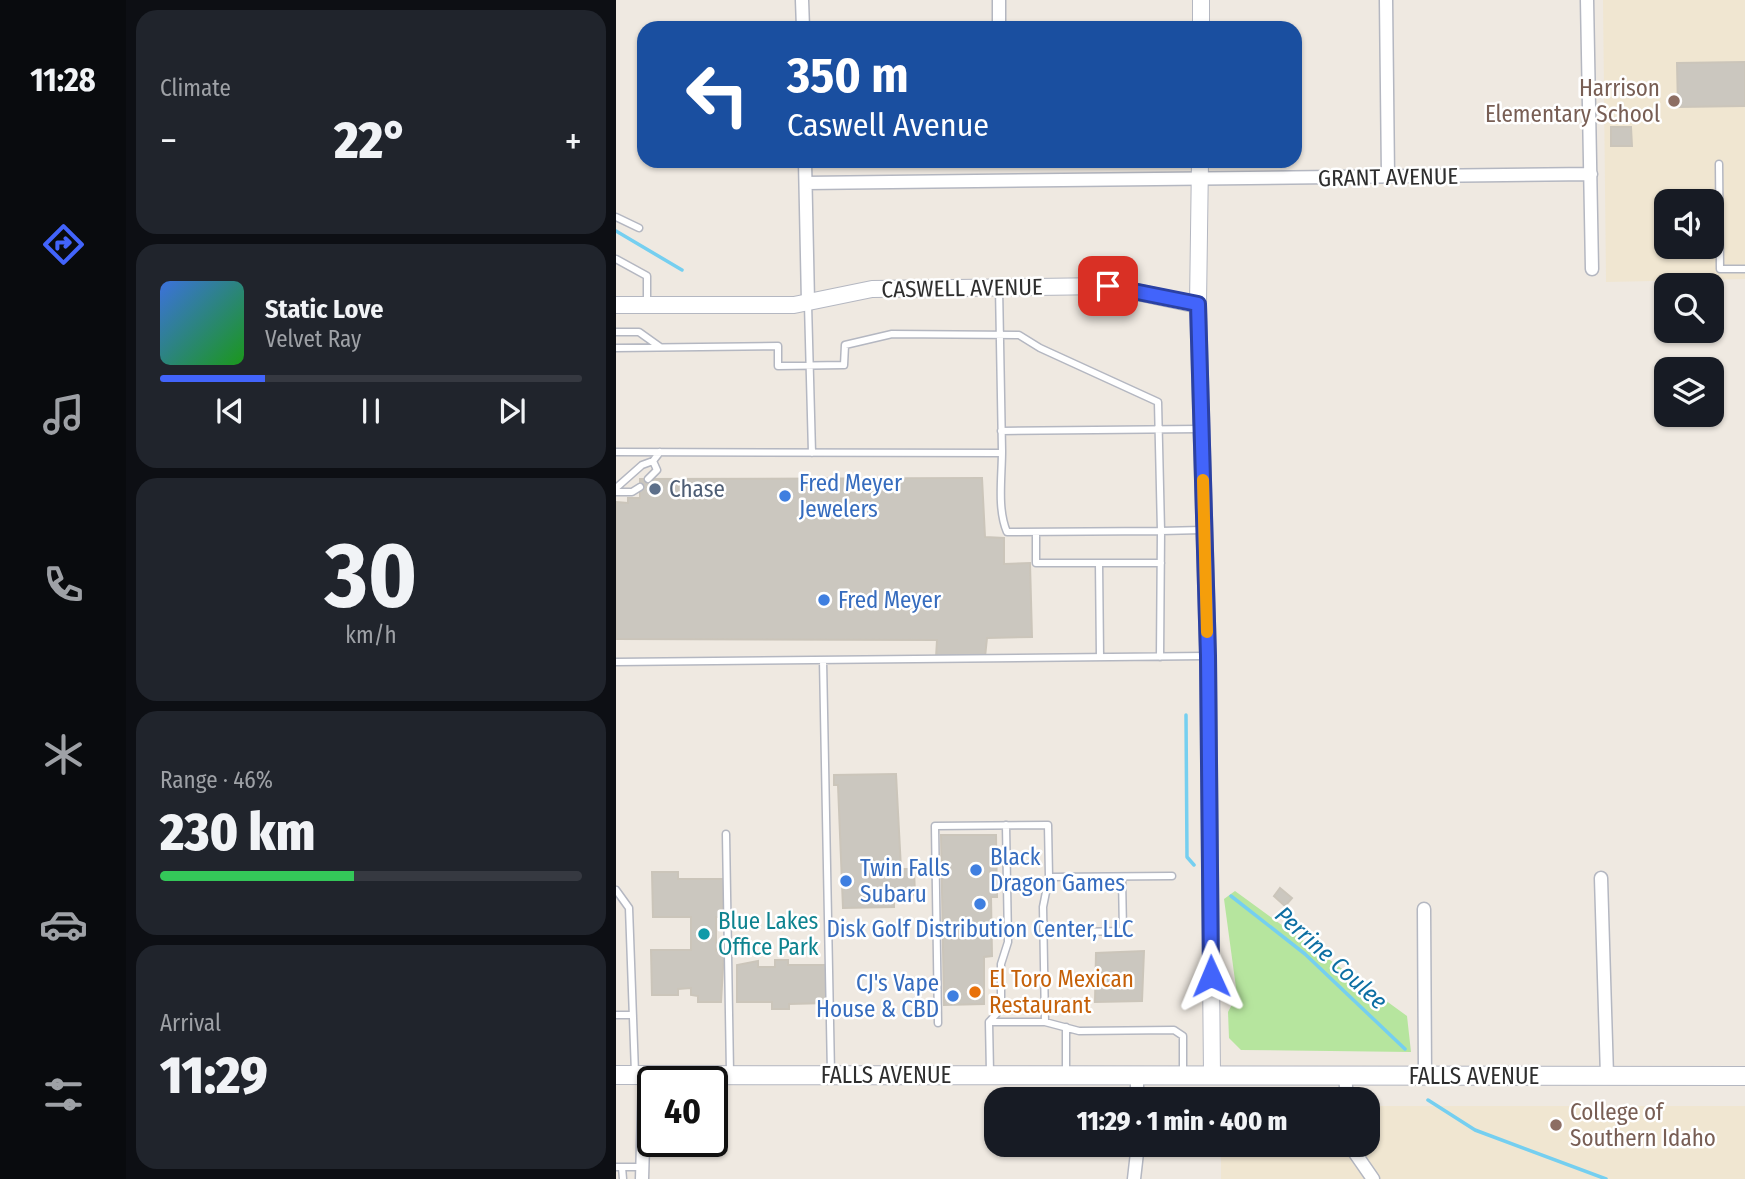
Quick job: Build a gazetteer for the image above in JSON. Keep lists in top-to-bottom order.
{
  "streets": {
    "main road": ["FALLS AVENUE"],
    "street": ["GRANT AVENUE", "CASWELL AVENUE"]
  },
  "water": ["Perrine Coulee"],
  "places": [
    "Harrison Elementary School",
    "Chase",
    "Fred Meyer Jewelers",
    "Fred Meyer",
    "Black Dragon Games",
    "Twin Falls Subaru",
    "Disk Golf Distribution Center, LLC",
    "Blue Lakes Office Park",
    "El Toro Mexican Restaurant",
    "CJ's Vape House & CBD",
    "College of Southern Idaho"
  ],
  "page": {
    "tabs": "11:28",
    "tile": [
      "Climate",
      ["30", "km/h"],
      ["Range · 46%", "230 km"],
      ["Arrival", "11:29"]
    ],
    "turn": ["350 m", "Caswell Avenue"],
    "heat": ["−", "22°", "+"],
    "song": ["Static Love", "Velvet Ray"],
    "limit": "40",
    "trip": "11:29 · 1 min · 400 m"
  }
}
